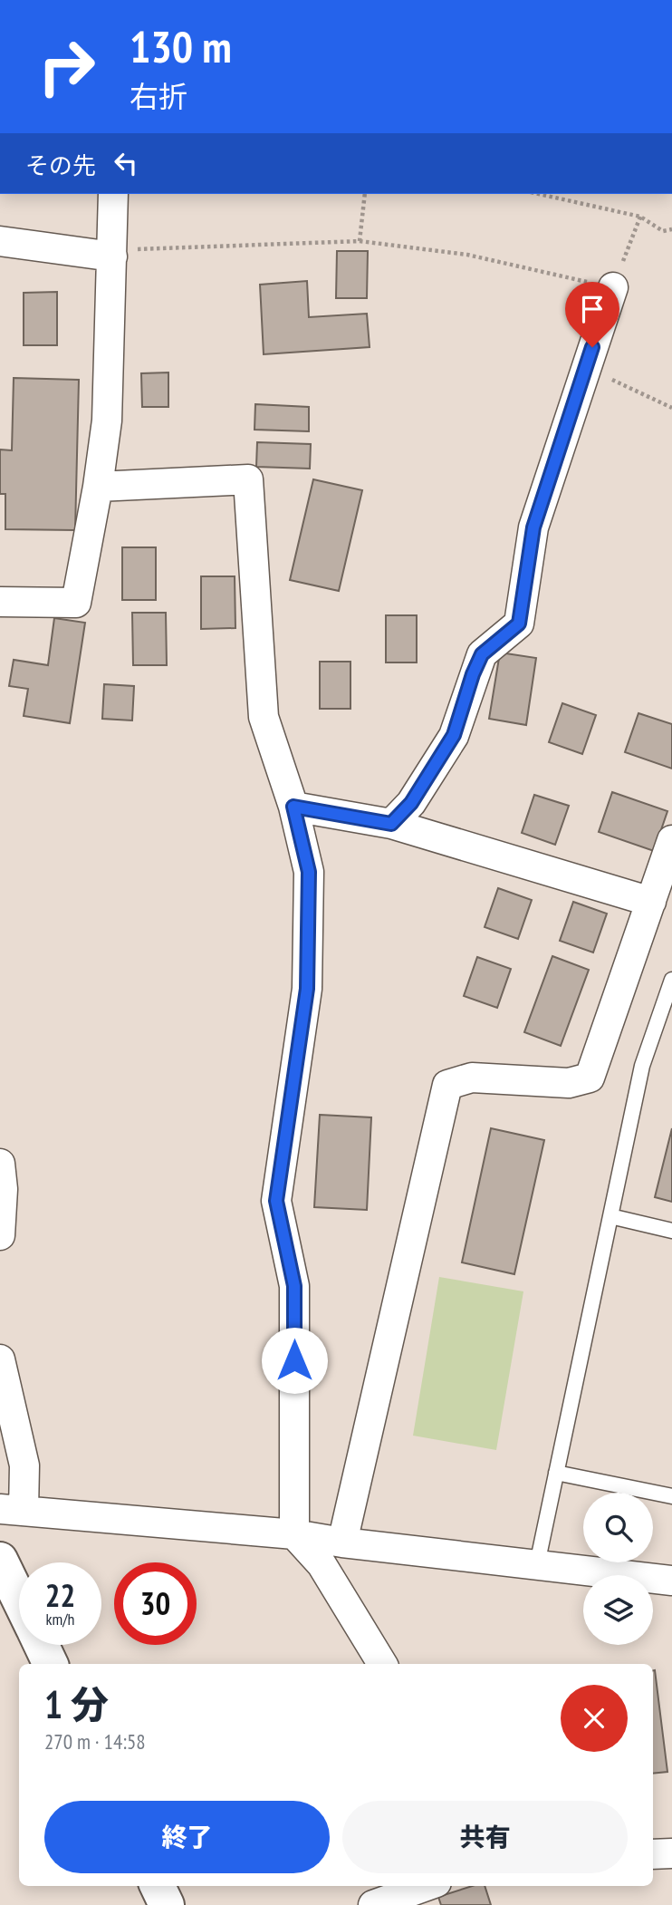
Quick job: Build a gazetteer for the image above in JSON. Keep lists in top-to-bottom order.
{
  "page": {
    "turn": ["130 m", "右折"],
    "then": "その先",
    "speed": "22 km/h",
    "limit": "30",
    "heading": ["1 分", "270 m · 14:58"],
    "buttons": ["終了", "共有"]
  }
}
